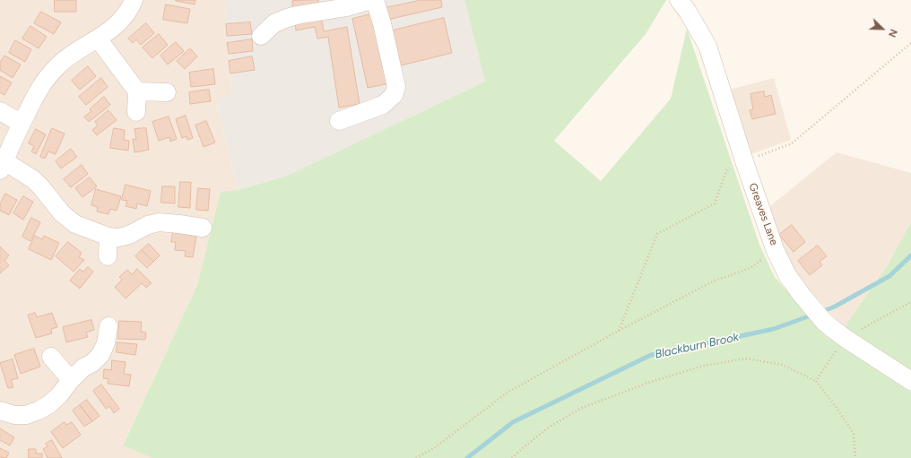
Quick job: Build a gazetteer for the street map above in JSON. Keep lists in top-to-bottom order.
{
  "streets": {
    "street": ["Greaves Lane"]
  },
  "water": ["Blackburn Brook"],
  "north": "bottom right"
}
